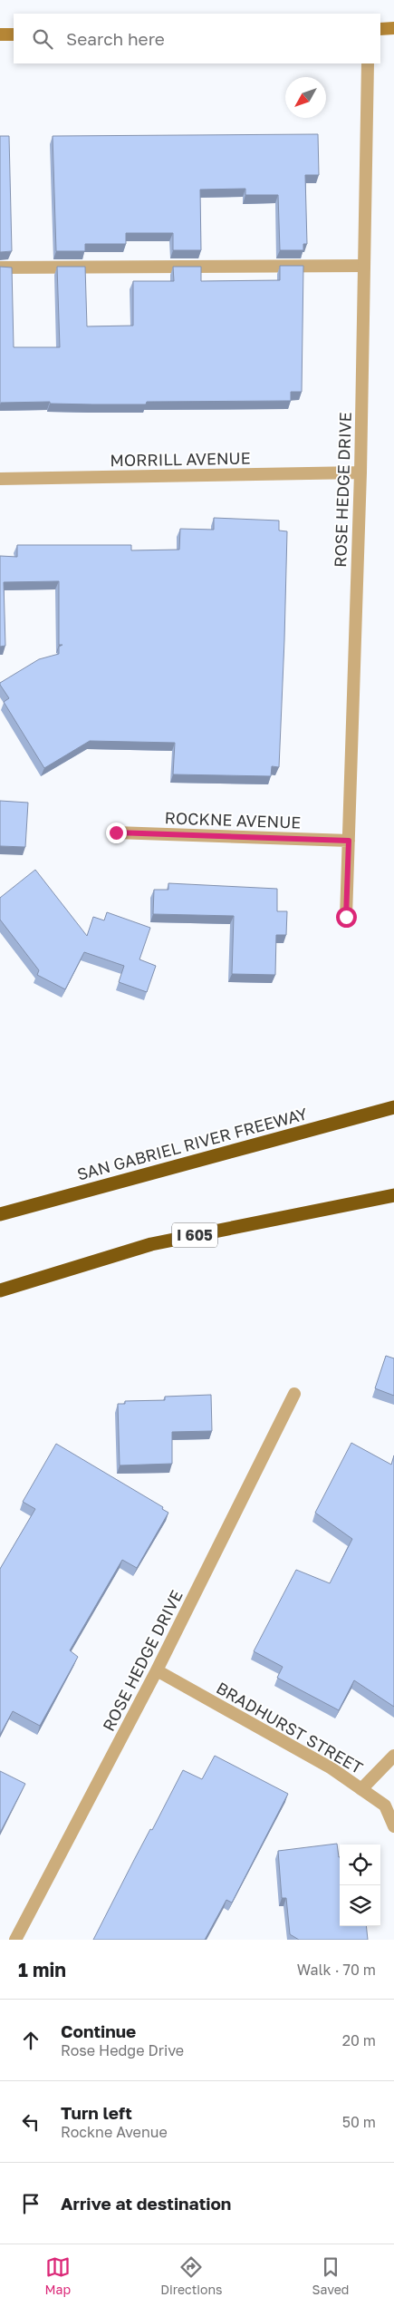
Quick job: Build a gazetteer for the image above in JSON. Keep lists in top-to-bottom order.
{
  "streets": {
    "highway": ["SAN GABRIEL RIVER FREEWAY", "I 605"],
    "street": [
      "MORRILL AVENUE",
      "ROSE HEDGE DRIVE",
      "ROCKNE AVENUE",
      "BRADHURST STREET"
    ]
  },
  "crossings": [
    ["MORRILL AVENUE", "ROSE HEDGE DRIVE"],
    ["ROSE HEDGE DRIVE", "ROCKNE AVENUE"],
    ["ROSE HEDGE DRIVE", "BRADHURST STREET"]
  ],
  "north": "bottom left",
  "page": {
    "search": "Search here",
    "heading": ["1 min", "Walk · 70 m"],
    "list": [
      ["Continue", "Rose Hedge Drive", "20 m"],
      ["Turn left", "Rockne Avenue", "50 m"],
      "Arrive at destination"
    ],
    "nav": ["Map", "Directions", "Saved"]
  }
}
